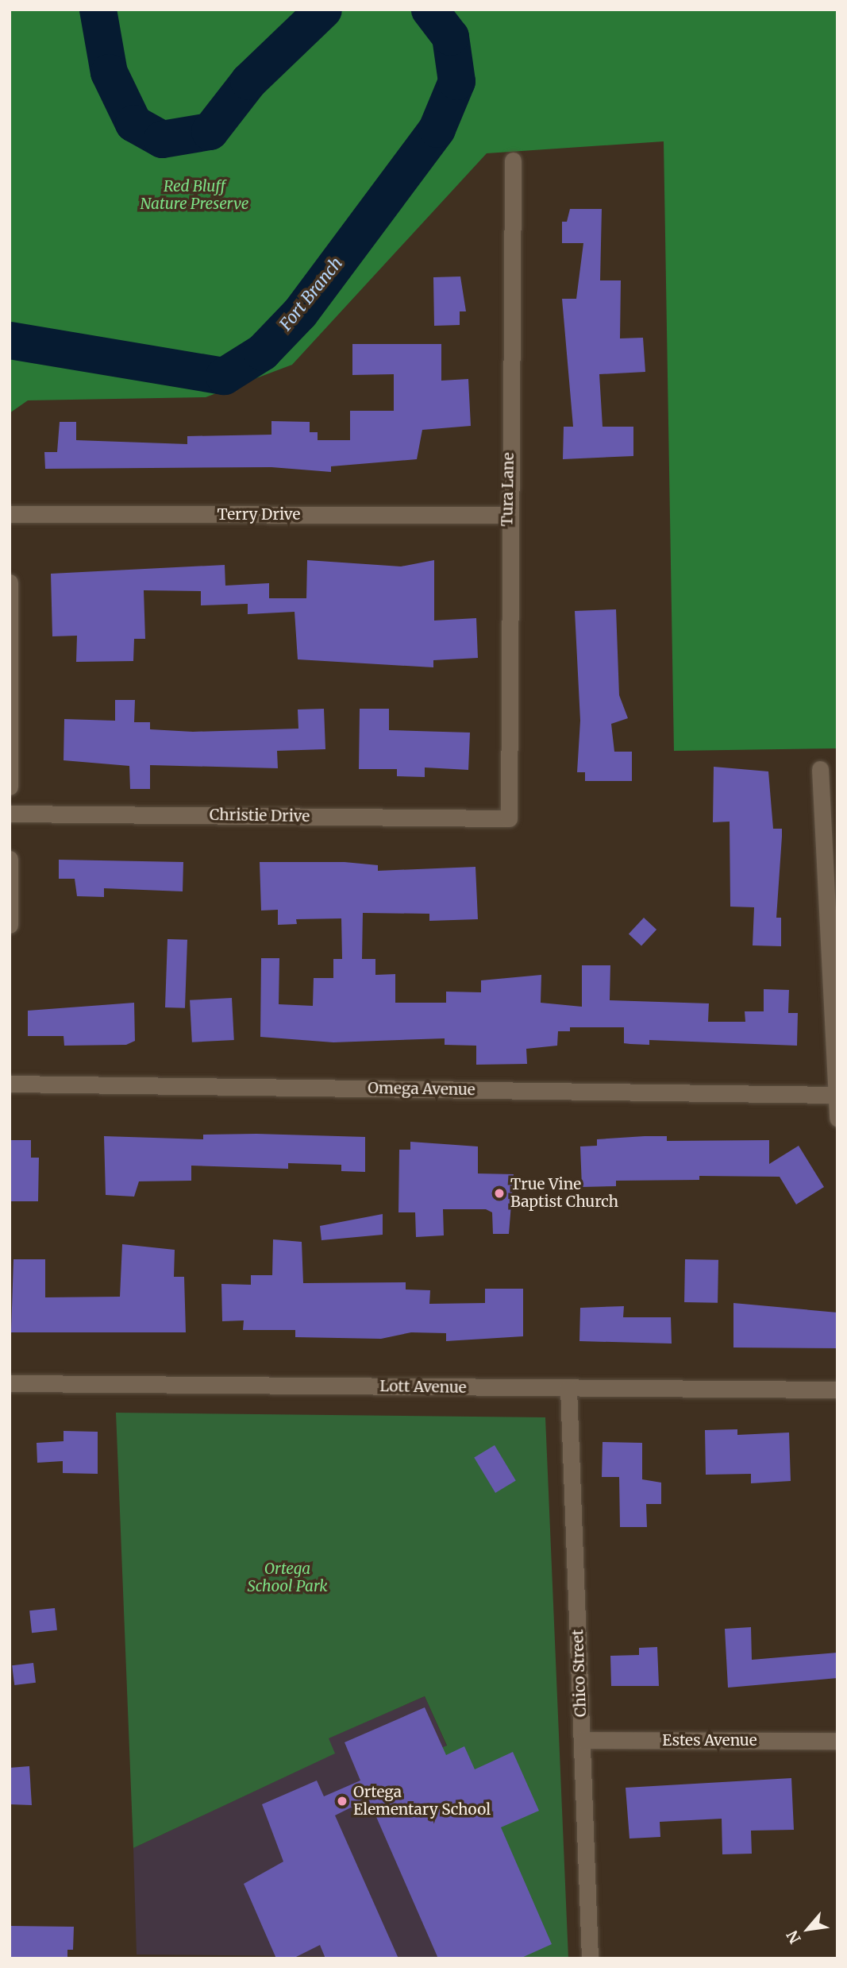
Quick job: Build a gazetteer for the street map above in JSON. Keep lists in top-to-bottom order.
{
  "streets": {
    "street": [
      "Tura Lane",
      "Terry Drive",
      "Christie Drive",
      "Omega Avenue",
      "Lott Avenue",
      "Chico Street",
      "Estes Avenue"
    ]
  },
  "crossings": [
    ["Tura Lane", "Terry Drive"],
    ["Tura Lane", "Christie Drive"],
    ["Lott Avenue", "Chico Street"],
    ["Chico Street", "Estes Avenue"]
  ],
  "water": ["Fort Branch"],
  "parks": ["Red Bluff Nature Preserve", "Ortega School Park"],
  "places": ["True Vine Baptist Church", "Ortega Elementary School"],
  "north": "bottom left"
}
